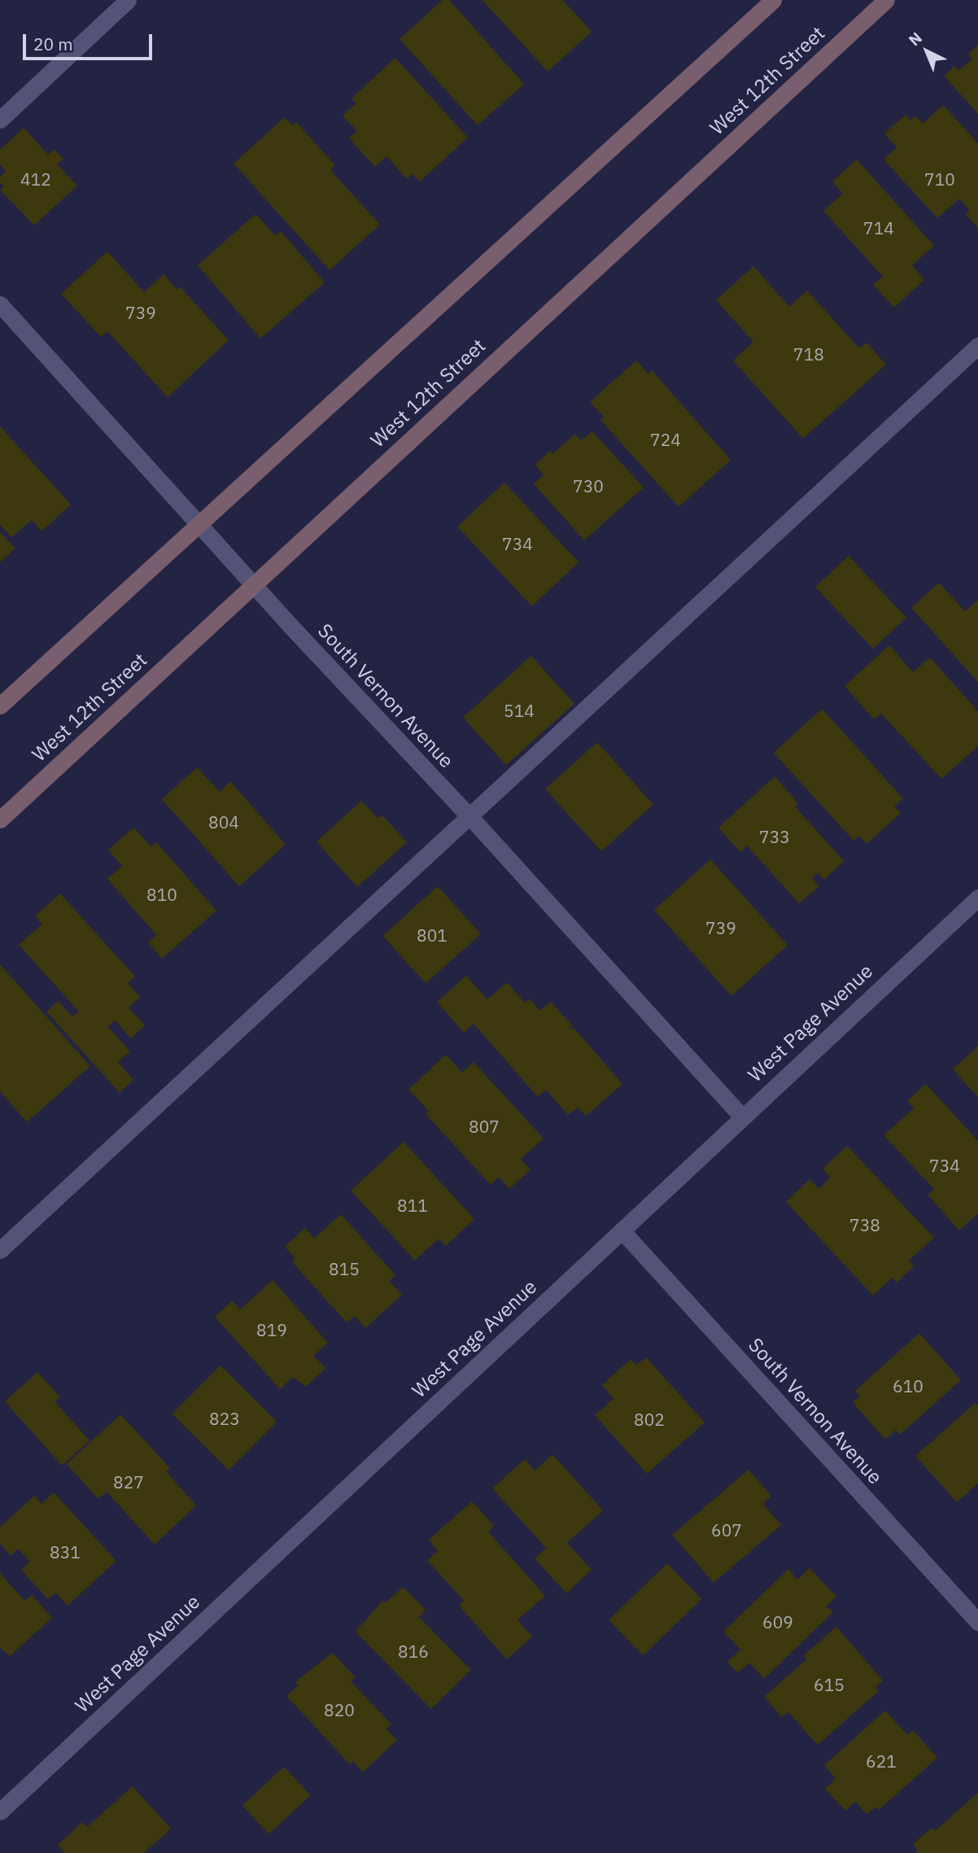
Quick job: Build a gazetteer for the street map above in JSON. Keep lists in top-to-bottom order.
{
  "streets": {
    "main road": ["West 12th Street"],
    "street": ["South Vernon Avenue", "West Page Avenue"]
  },
  "crossings": [
    ["West 12th Street", "South Vernon Avenue"],
    ["South Vernon Avenue", "West Page Avenue"]
  ],
  "house_numbers": [
    "412",
    "710",
    "714",
    "739",
    "718",
    "724",
    "730",
    "734",
    "514",
    "804",
    "733",
    "810",
    "739",
    "801",
    "807",
    "734",
    "811",
    "738",
    "815",
    "819",
    "610",
    "823",
    "802",
    "827",
    "607",
    "831",
    "609",
    "816",
    "615",
    "820",
    "621"
  ],
  "scale_bar": "20 m",
  "north": "top left"
}
